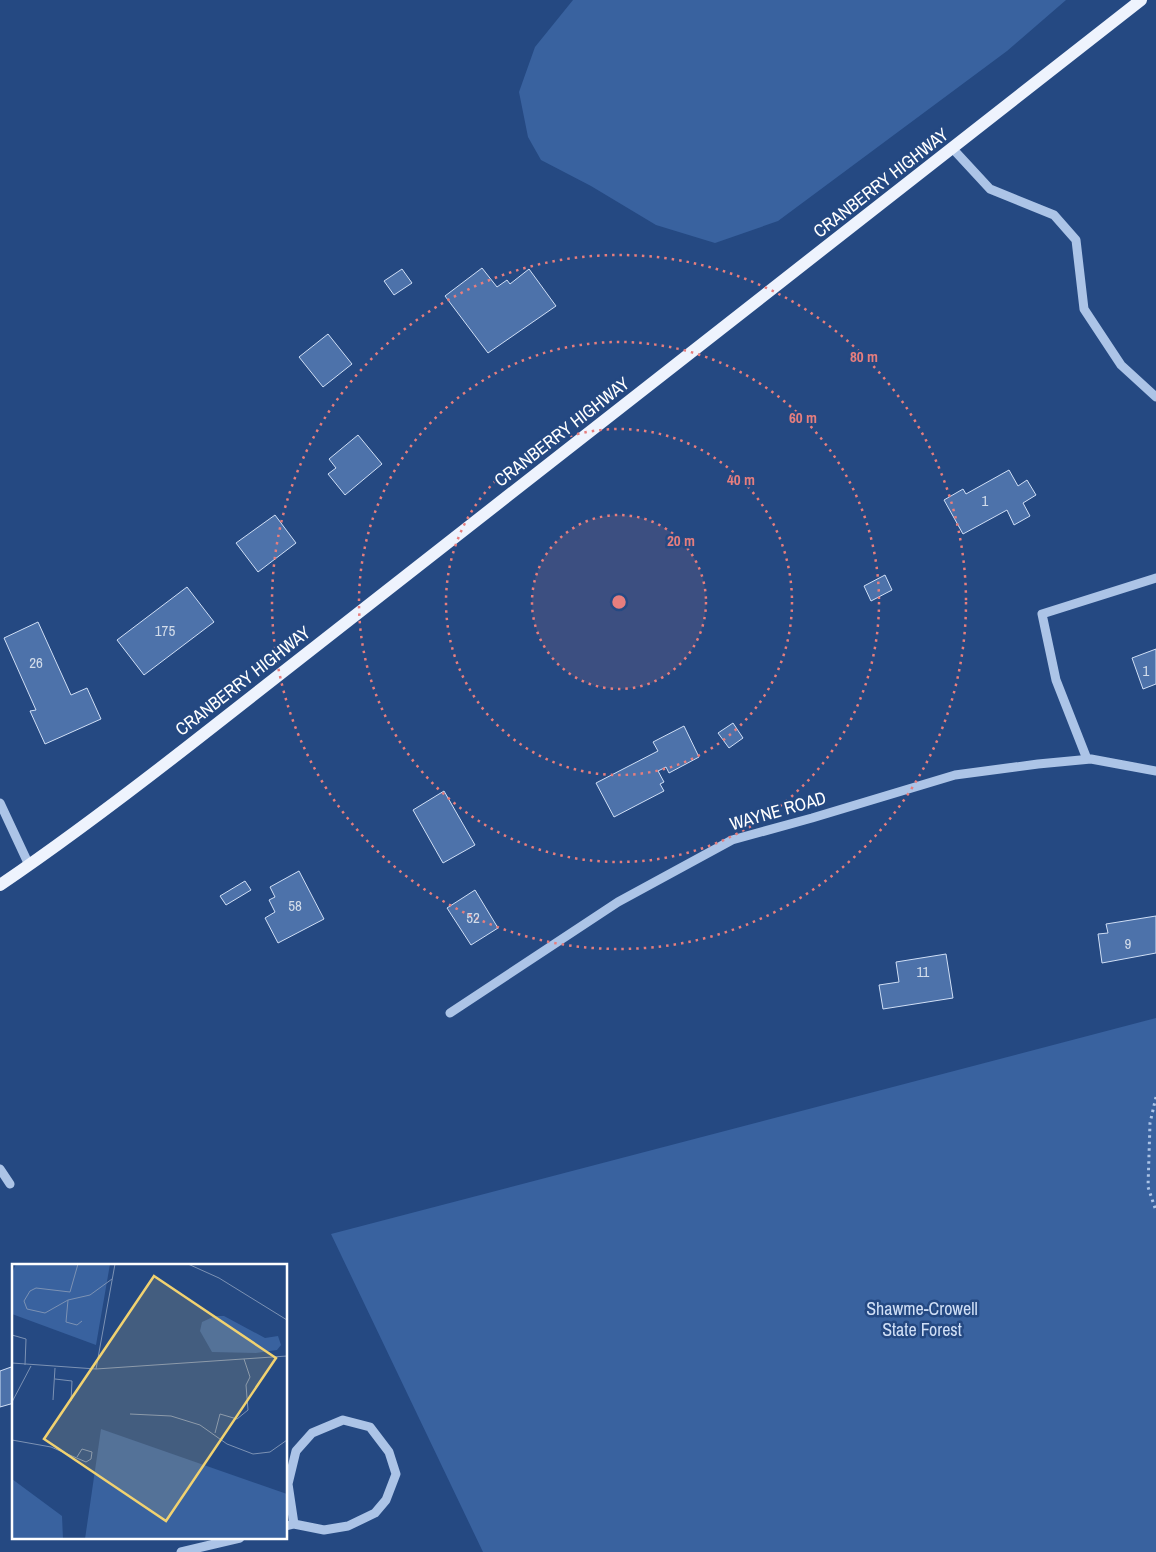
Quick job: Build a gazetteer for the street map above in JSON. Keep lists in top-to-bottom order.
{
  "streets": {
    "main road": ["CRANBERRY HIGHWAY"],
    "street": ["WAYNE ROAD"]
  },
  "parks": ["Shawme-Crowell State Forest"],
  "house_numbers": [
    "1",
    "175",
    "26",
    "1",
    "58",
    "52",
    "9",
    "11"
  ],
  "rings": [
    "80 m",
    "60 m",
    "40 m",
    "20 m"
  ]
}
